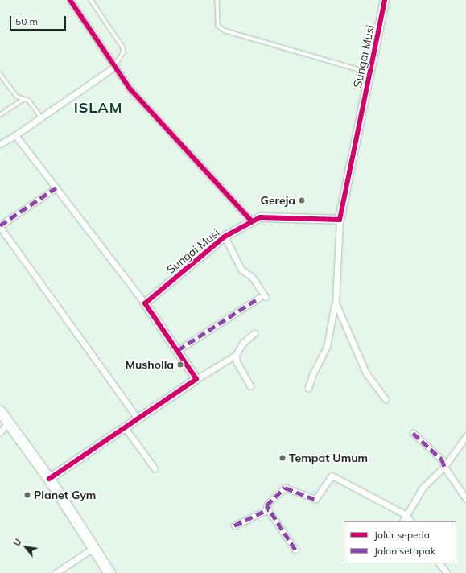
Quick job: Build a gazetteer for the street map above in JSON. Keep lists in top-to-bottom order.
{
  "streets": {
    "street": ["Sungai Musi"]
  },
  "districts": ["ISLAM"],
  "places": [
    "Gereja",
    "Musholla",
    "Tempat Umum",
    "Planet Gym"
  ],
  "legend": ["Jalur sepeda", "Jalan setapak"],
  "scale_bar": "50 m",
  "north": "top left"
}
